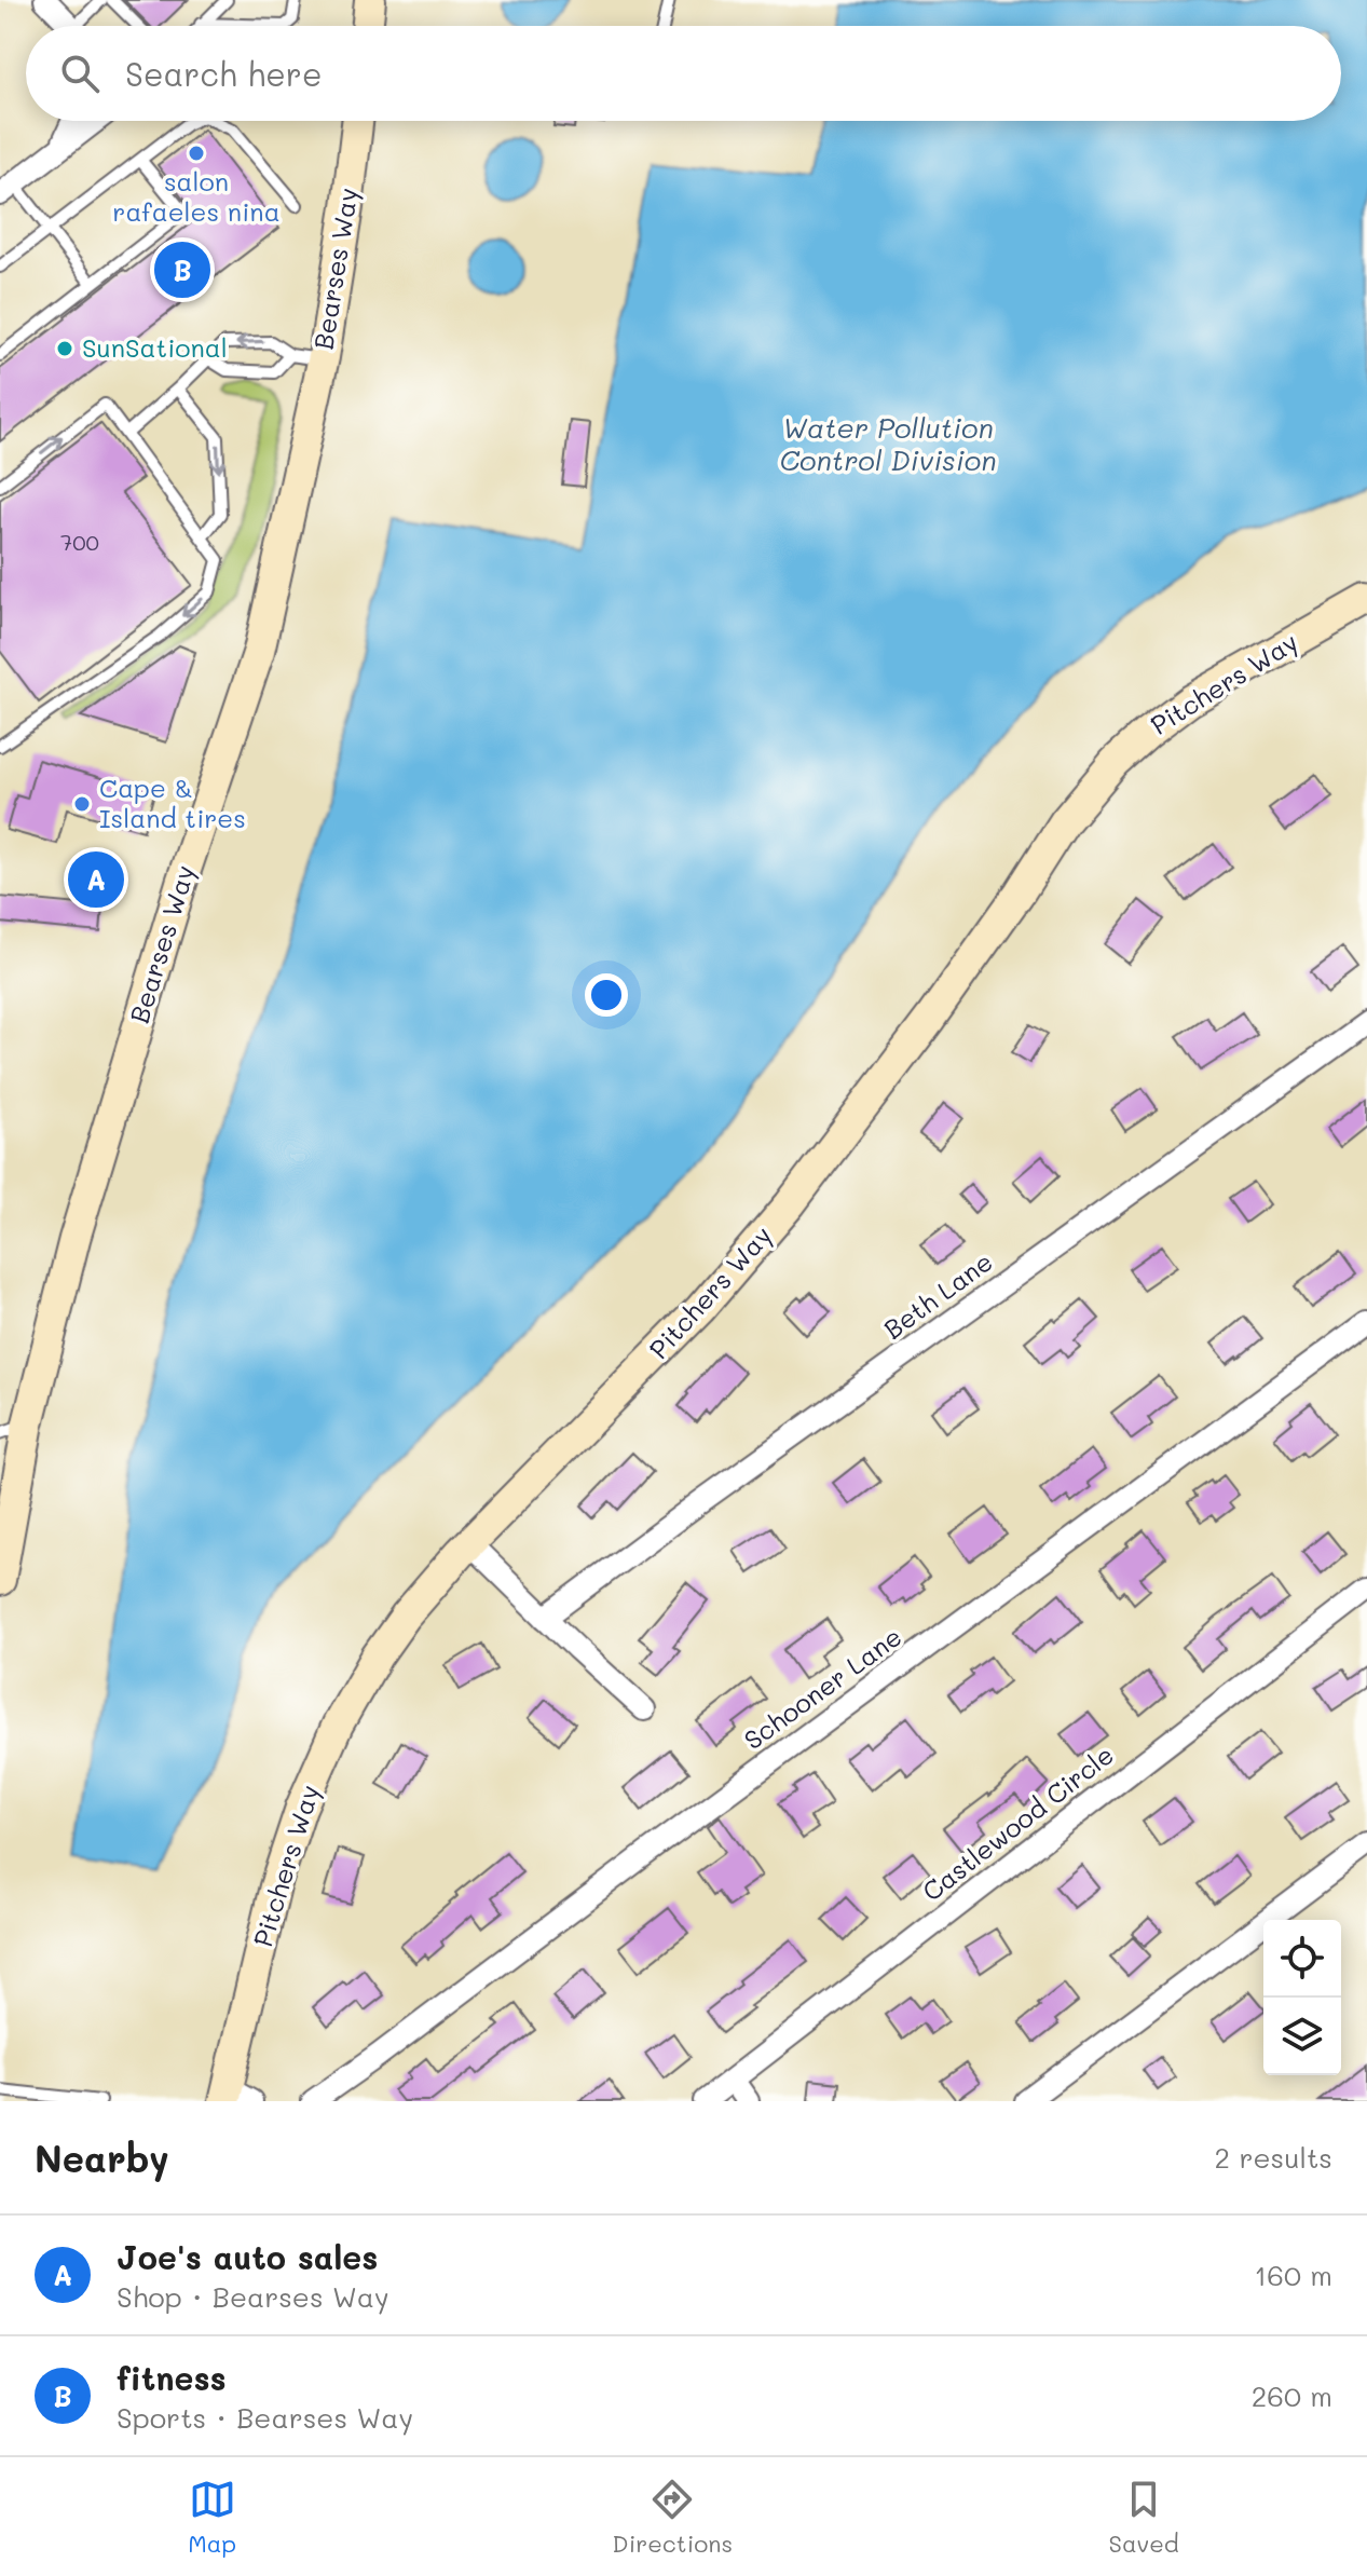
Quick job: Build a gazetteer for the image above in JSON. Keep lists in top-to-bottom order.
{
  "streets": {
    "main road": ["Bearses Way", "Pitchers Way"],
    "street": ["Beth Lane", "Schooner Lane", "Castlewood Circle"]
  },
  "water": ["Water Pollution Control Division"],
  "places": ["salon rafaeles nina", "SunSational", "Cape & Island tires"],
  "house_numbers": ["700"],
  "page": {
    "search": "Search here",
    "pins": ["B", "A"],
    "heading": ["Nearby", "2 results"],
    "list": [
      {
        "mark": "A",
        "name": "Joe's auto sales",
        "note": "Shop · Bearses Way",
        "value": "160 m"
      },
      {
        "mark": "B",
        "name": "fitness",
        "note": "Sports · Bearses Way",
        "value": "260 m"
      }
    ],
    "nav": ["Map", "Directions", "Saved"]
  }
}
